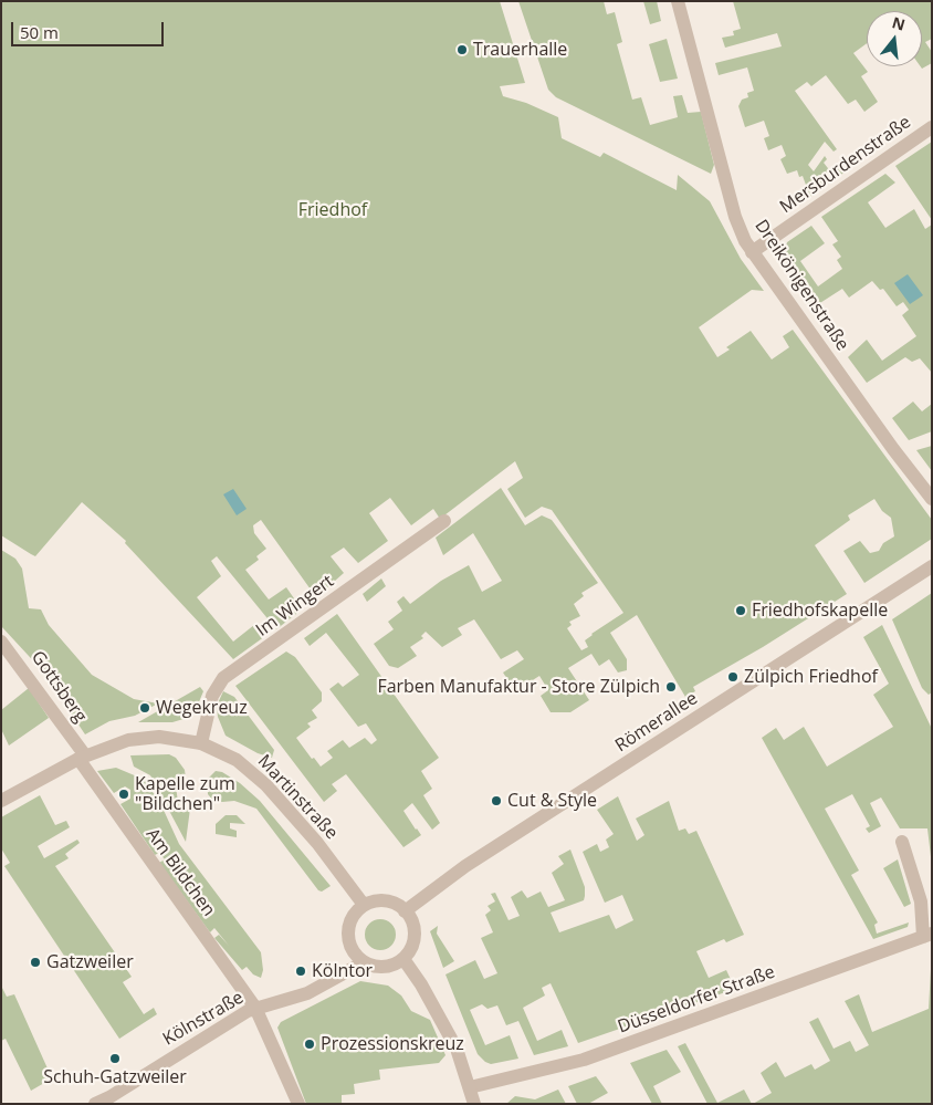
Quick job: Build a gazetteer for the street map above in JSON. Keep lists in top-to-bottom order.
{
  "streets": {
    "street": [
      "Mersburdenstraße",
      "Dreikönigenstraße",
      "Im Wingert",
      "Gottsberg",
      "Römerallee",
      "Martinstraße",
      "Am Bildchen",
      "Düsseldorfer Straße",
      "Kölnstraße"
    ]
  },
  "crossings": [
    ["Mersburdenstraße", "Dreikönigenstraße"],
    ["Im Wingert", "Martinstraße"],
    ["Gottsberg", "Martinstraße"],
    ["Gottsberg", "Am Bildchen"],
    ["Römerallee", "Martinstraße"],
    ["Römerallee", "Kölnstraße"],
    ["Martinstraße", "Am Bildchen"],
    ["Martinstraße", "Kölnstraße"],
    ["Am Bildchen", "Kölnstraße"]
  ],
  "parks": ["Friedhof"],
  "places": [
    "Trauerhalle",
    "Friedhofskapelle",
    "Zülpich Friedhof",
    "Farben Manufaktur - Store Zülpich",
    "Wegekreuz",
    "Kapelle zum \"Bildchen\"",
    "Cut & Style",
    "Gatzweiler",
    "Kölntor",
    "Prozessionskreuz",
    "Schuh-Gatzweiler"
  ],
  "scale_bar": "50 m",
  "north": "top"
}
